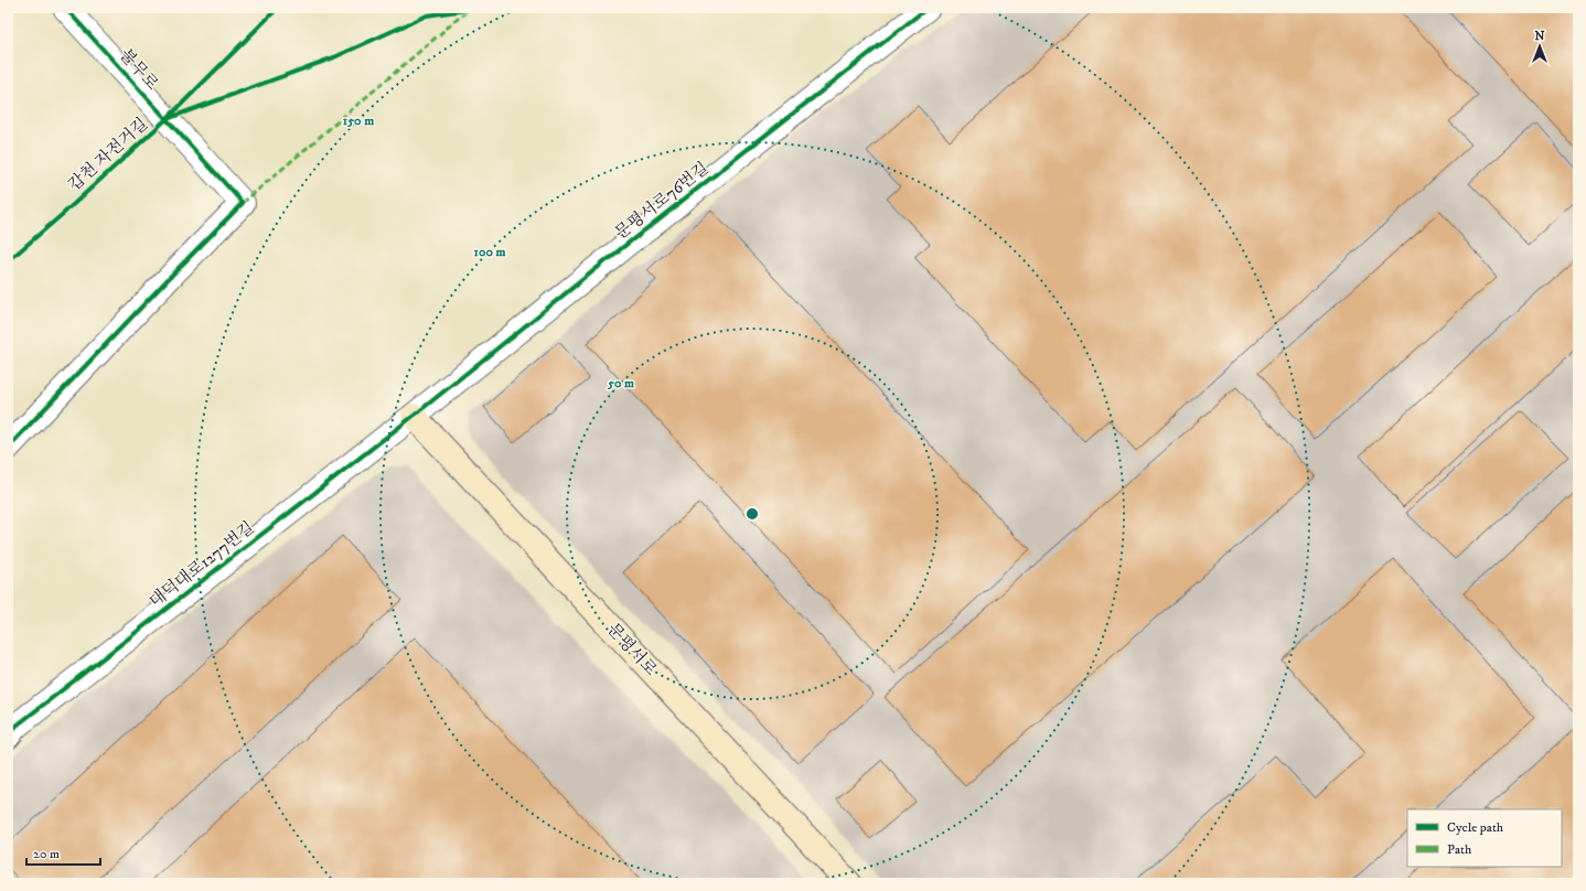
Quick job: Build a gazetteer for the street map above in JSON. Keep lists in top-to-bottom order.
{
  "streets": {
    "main road": ["문평서로"],
    "street": ["불무로", "문평서로76번길", "대덕대로1277번길"],
    "cycle path": ["갑천 자전거길"]
  },
  "crossings": [
    ["문평서로76번길", "대덕대로1277번길"],
    ["문평서로76번길", "문평서로"],
    ["대덕대로1277번길", "문평서로"]
  ],
  "legend": ["Cycle path", "Path"],
  "scale_bar": "20 m",
  "north": "top",
  "rings": ["150 m", "100 m", "50 m"]
}
